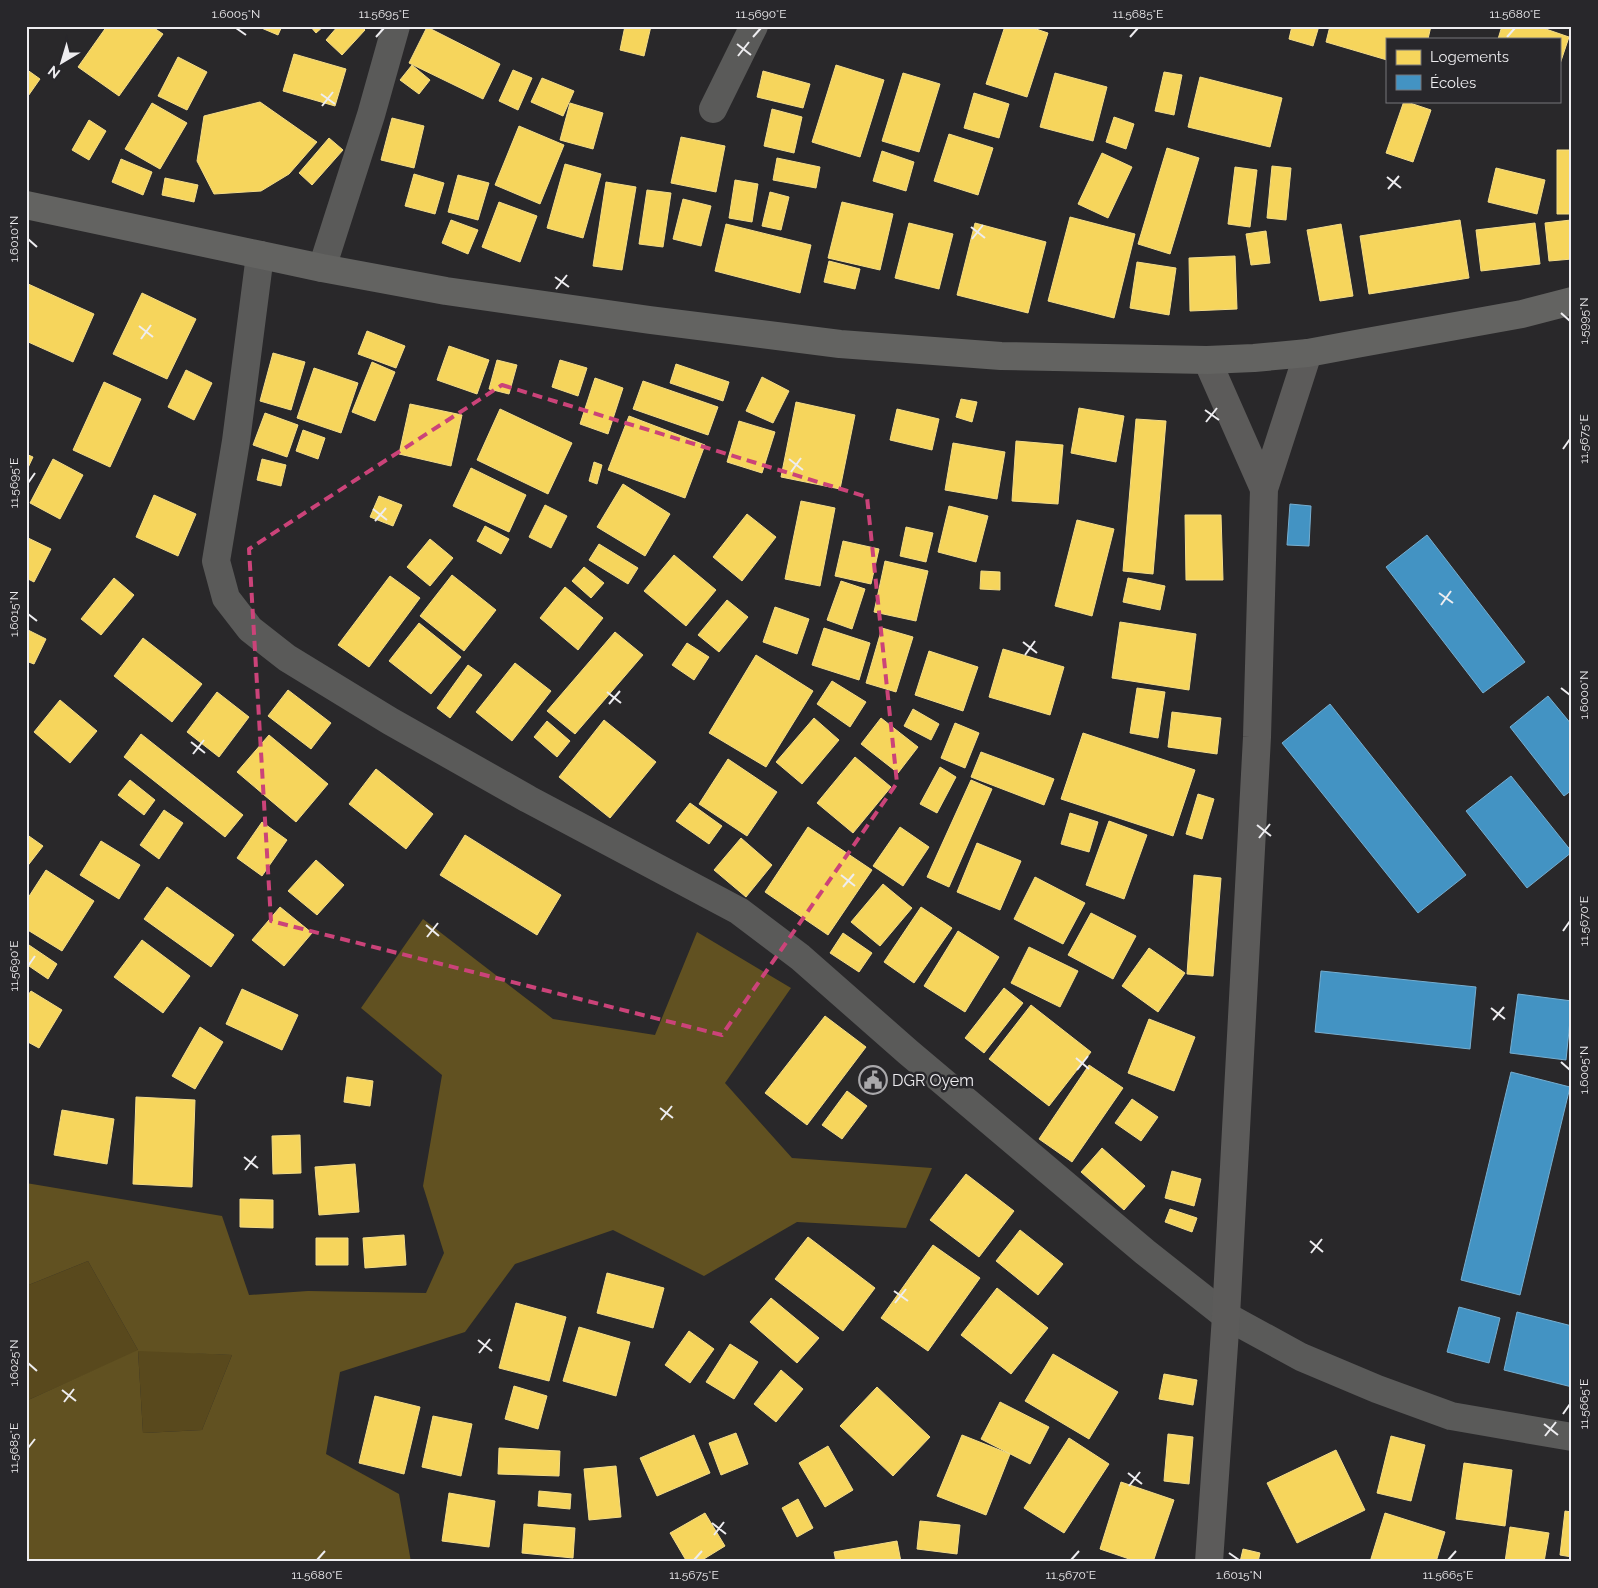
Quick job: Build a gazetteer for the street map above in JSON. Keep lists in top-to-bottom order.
{
  "places": {
    "public building": ["DGR Oyem"]
  },
  "legend": ["Logements", "Écoles"],
  "north": "bottom left",
  "coordinates": [
    "1.6005°N",
    "11.5695°E",
    "11.5690°E",
    "11.5685°E",
    "11.5680°E",
    "1.6010°N",
    "1.5995°N",
    "11.5675°E",
    "1.6015°N",
    "1.6000°N",
    "11.5670°E",
    "1.6025°N",
    "11.5665°E"
  ]
}
